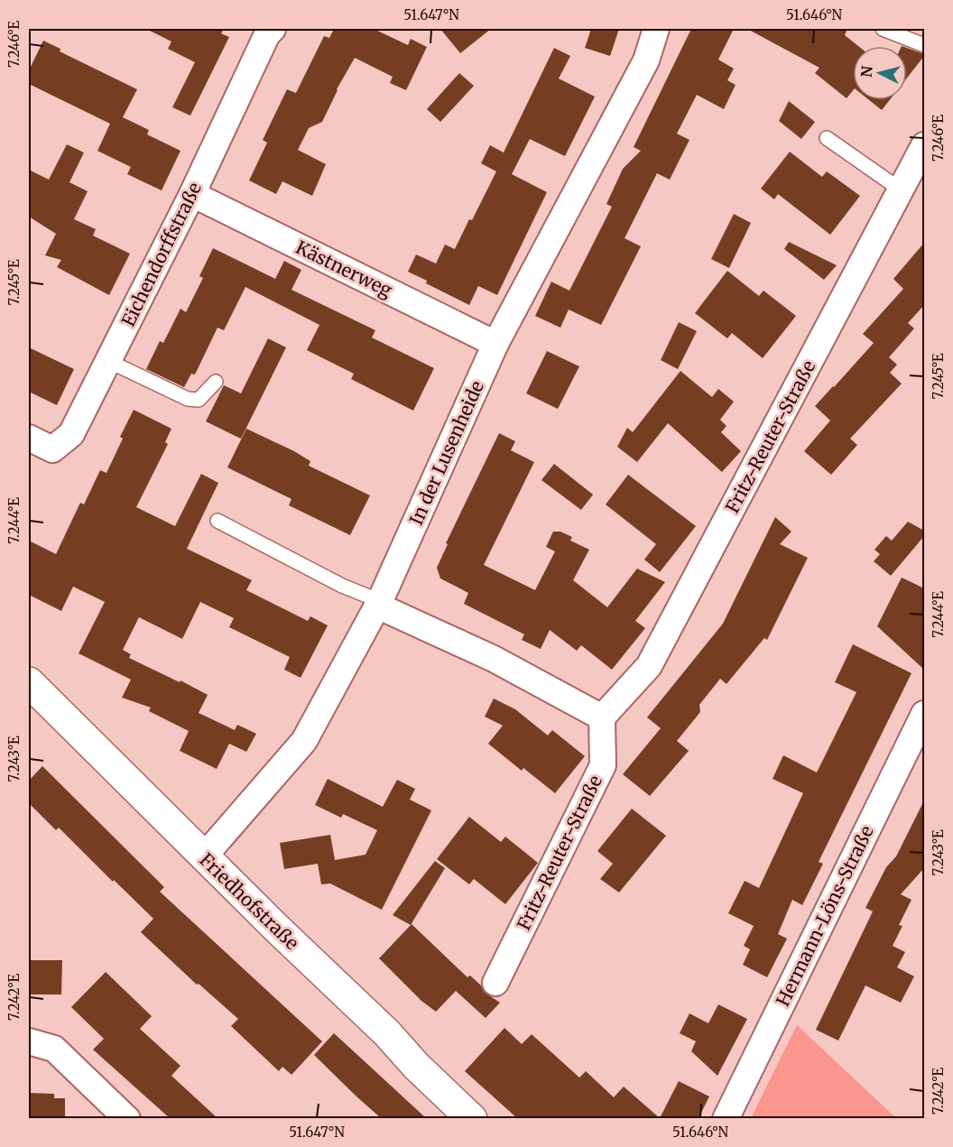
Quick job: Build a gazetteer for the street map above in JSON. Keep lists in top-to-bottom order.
{
  "streets": {
    "main road": ["Friedhofstraße"],
    "street": [
      "Eichendorffstraße",
      "Kästnerweg",
      "Fritz-Reuter-Straße",
      "In der Lusenheide",
      "Hermann-Löns-Straße"
    ]
  },
  "crossings": [
    ["Eichendorffstraße", "Kästnerweg"],
    ["Kästnerweg", "In der Lusenheide"],
    ["In der Lusenheide", "Friedhofstraße"]
  ],
  "north": "left",
  "coordinates": [
    "51.647°N",
    "51.646°N",
    "7.246°E",
    "7.245°E",
    "7.244°E",
    "7.243°E",
    "7.242°E"
  ]
}
